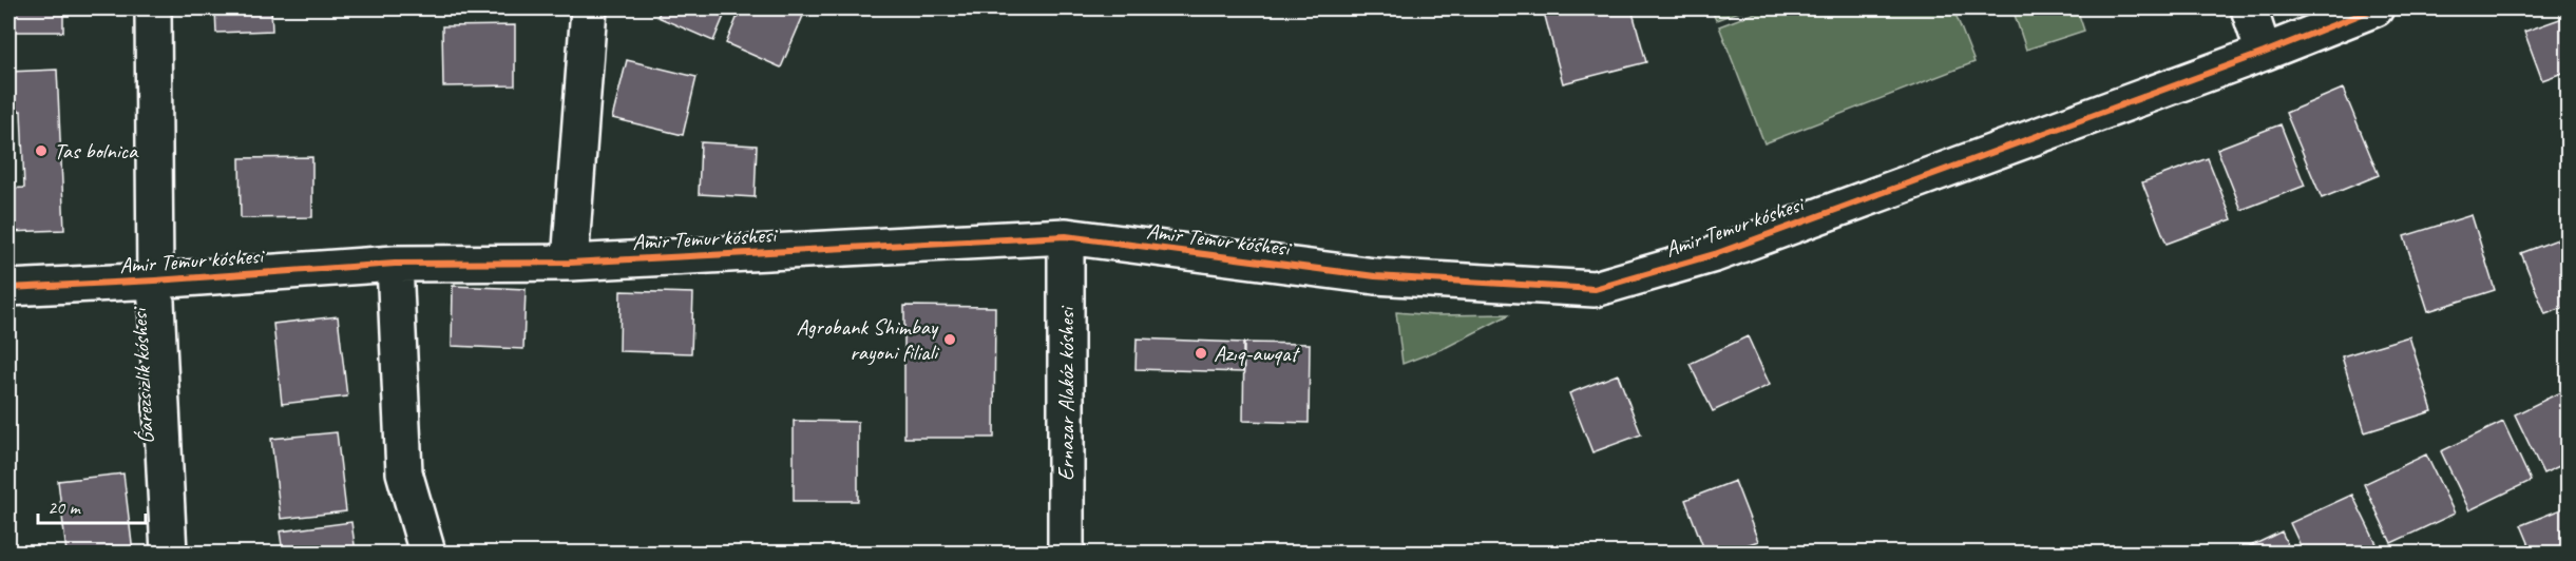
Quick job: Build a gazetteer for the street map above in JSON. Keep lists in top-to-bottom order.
{
  "streets": {
    "street": ["Amir Temur kóshesi", "Ǵarezsizlik kóshesi", "Ernazar Alakóz kóshesi"]
  },
  "crossings": [
    ["Amir Temur kóshesi", "Ǵarezsizlik kóshesi"],
    ["Amir Temur kóshesi", "Ernazar Alakóz kóshesi"]
  ],
  "places": ["Tas bolnica", "Agrobank Shimbay rayoni filiali", "Azıq-awqat"],
  "scale_bar": "20 m"
}
